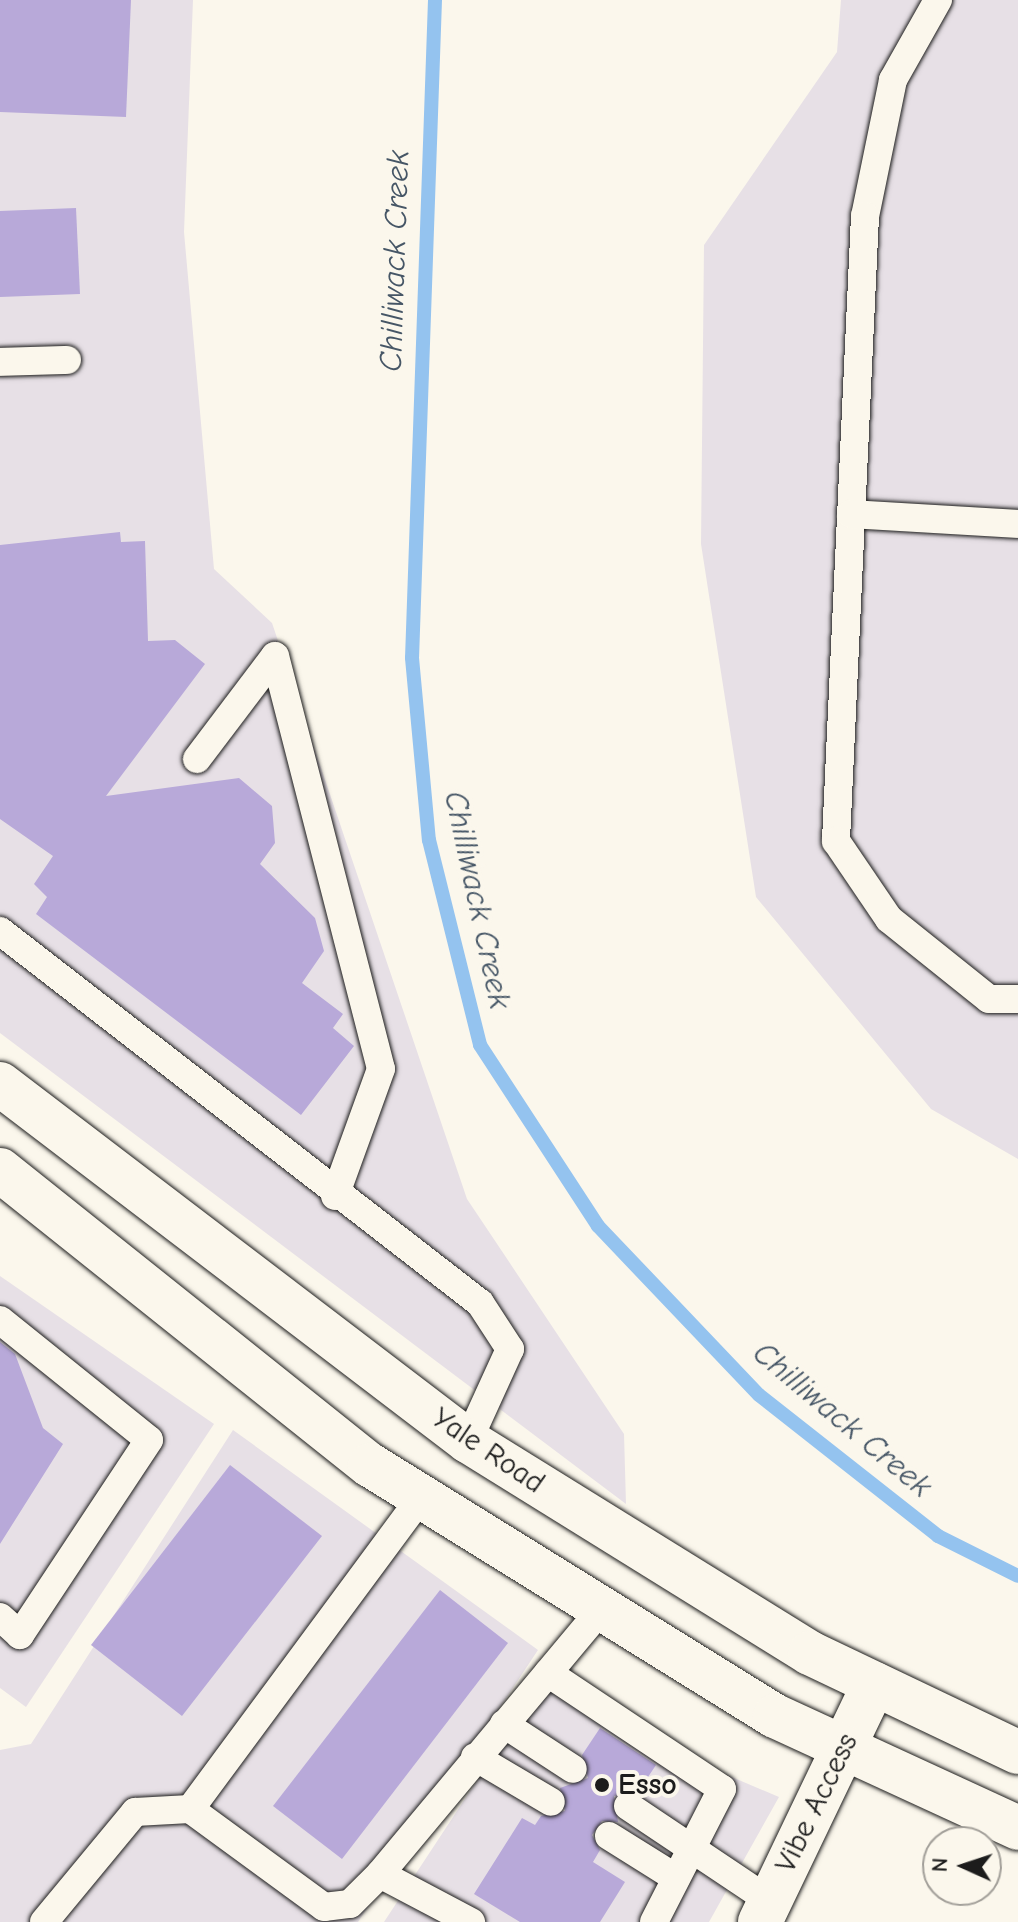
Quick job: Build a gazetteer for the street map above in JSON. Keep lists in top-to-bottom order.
{
  "streets": {
    "main road": ["Yale Road", "Vibe Access"]
  },
  "crossings": [
    ["Yale Road", "Vibe Access"]
  ],
  "water": ["Chilliwack Creek"],
  "places": ["Esso"],
  "north": "left"
}
